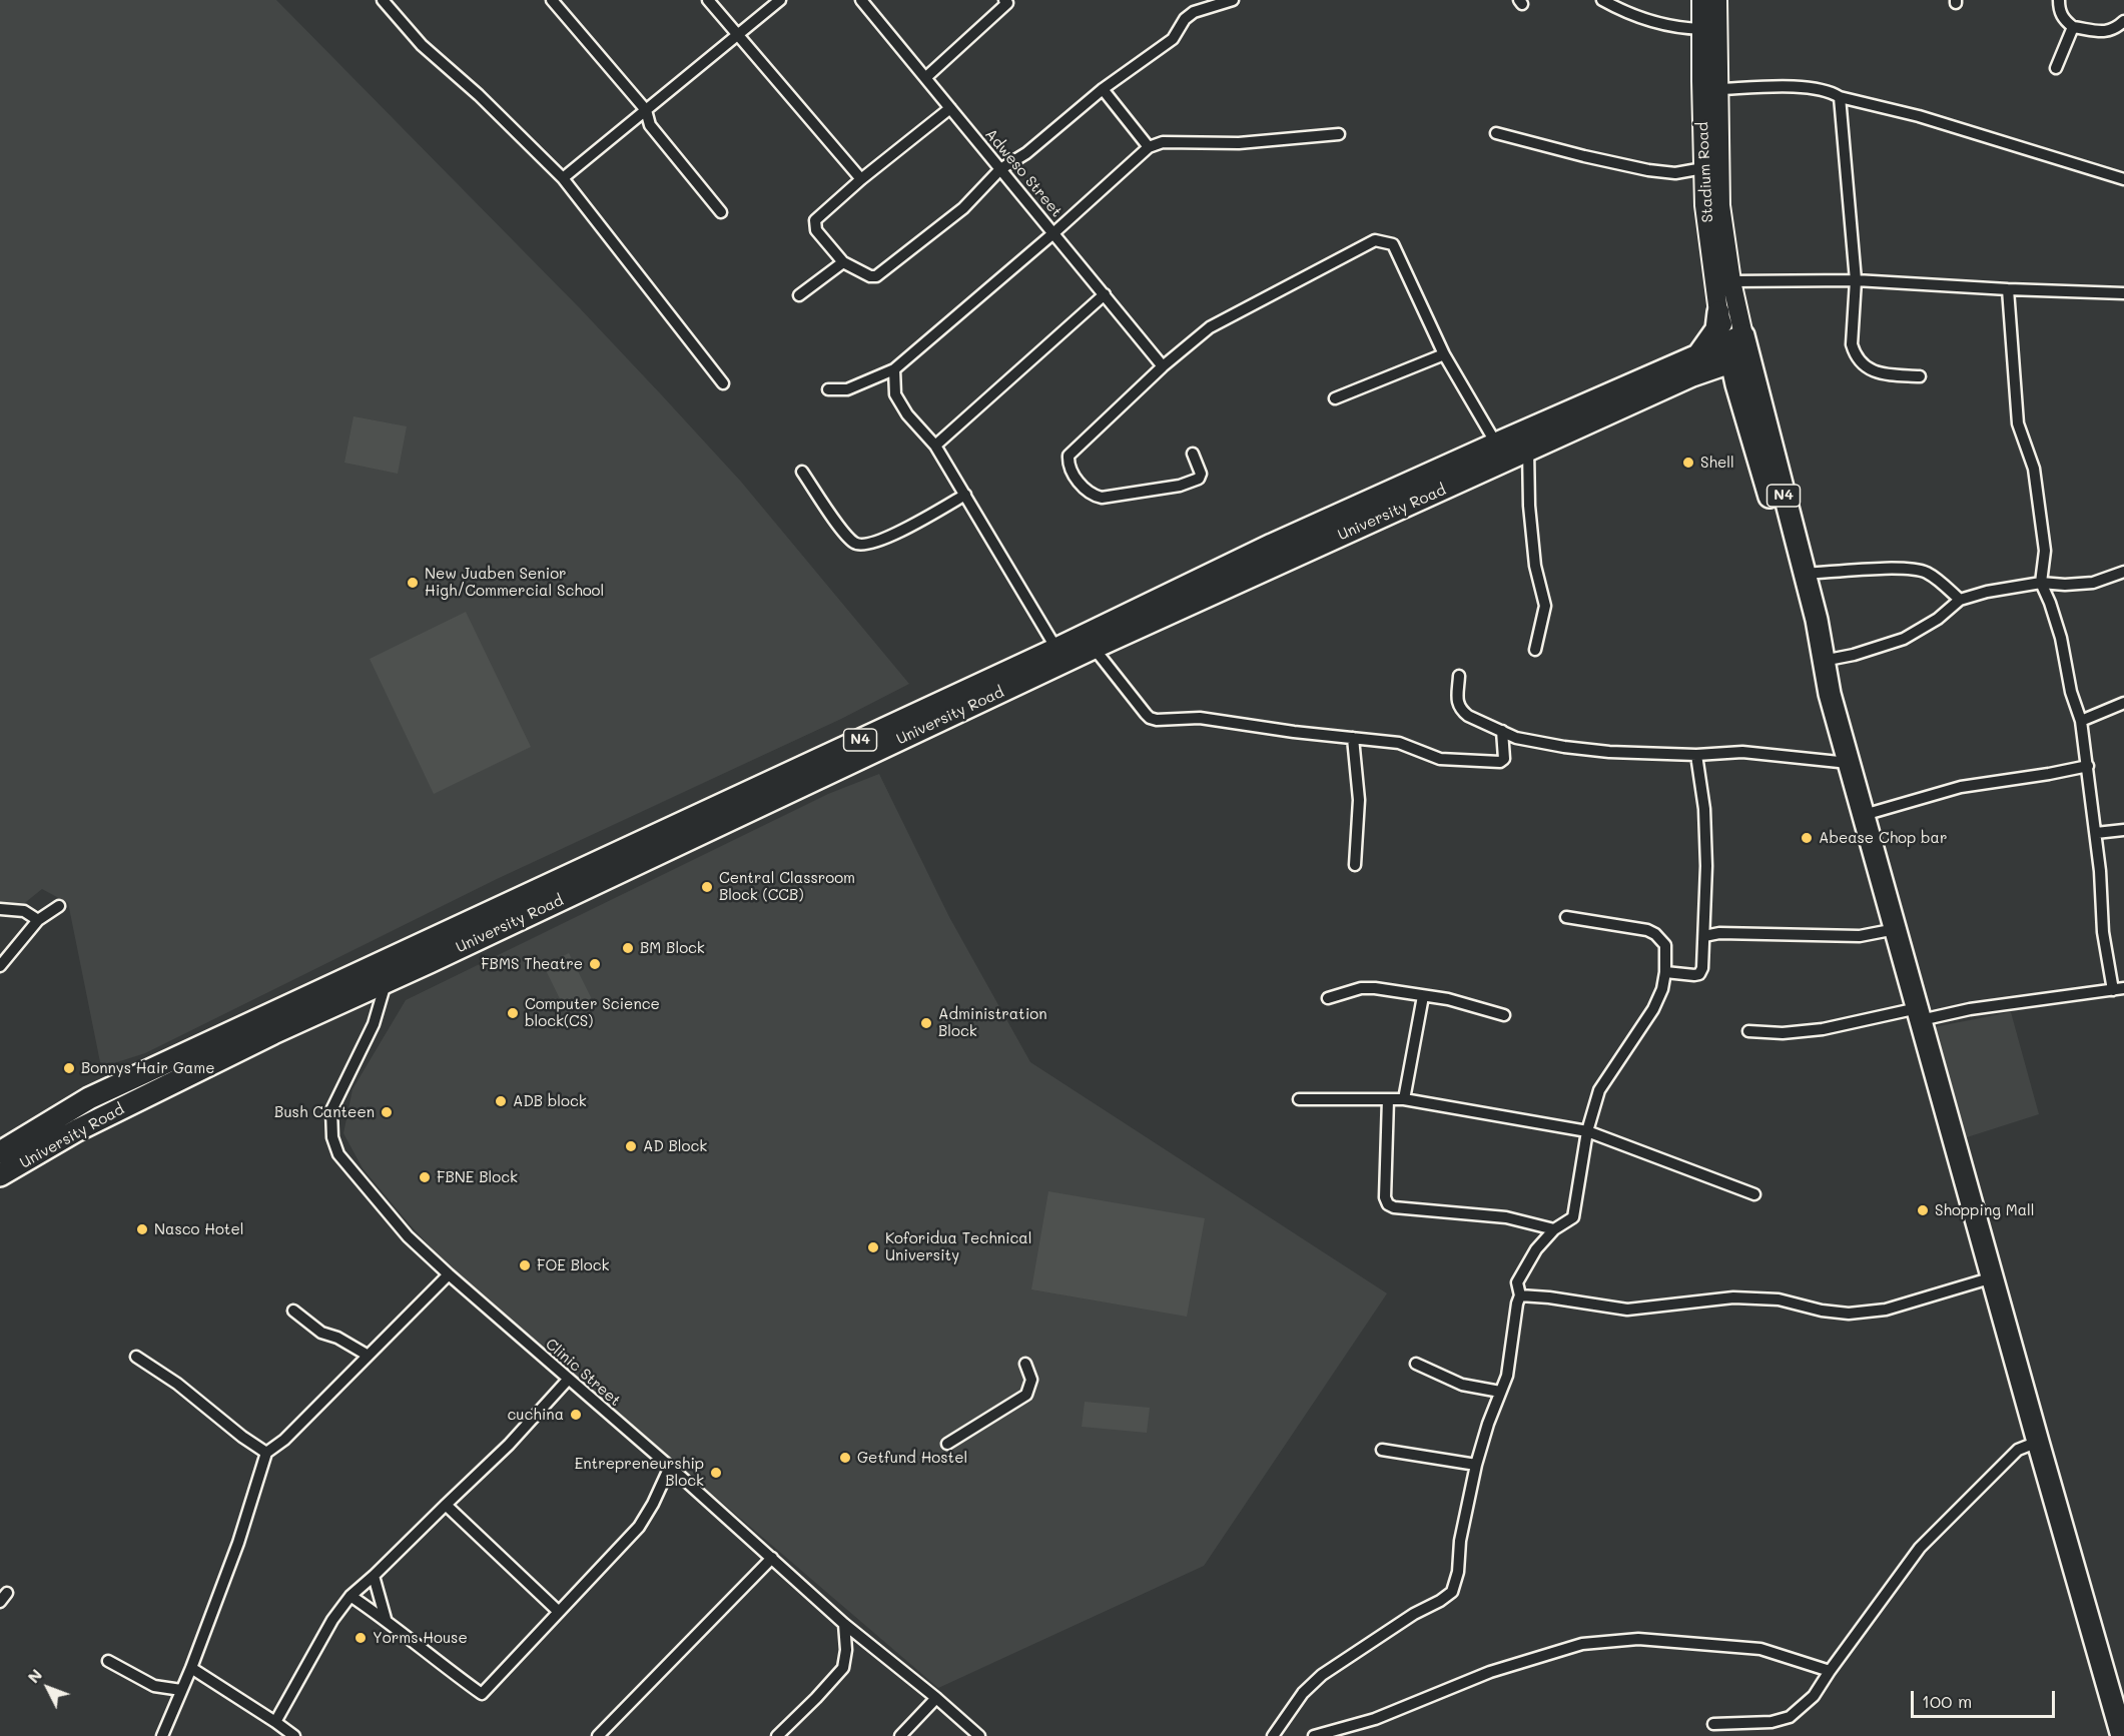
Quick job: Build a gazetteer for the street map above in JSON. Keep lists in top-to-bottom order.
{
  "streets": {
    "highway": ["N4", "University Road"],
    "main road": ["Stadium Road"],
    "street": ["Adweso Street", "Clinic Street"]
  },
  "crossings": [
    ["Stadium Road", "N4"],
    ["Stadium Road", "University Road"],
    ["N4", "University Road"],
    ["University Road", "Clinic Street"]
  ],
  "places": [
    "Shell",
    "New Juaben Senior High/Commercial School",
    "Abease Chop bar",
    "Central Classroom Block (CCB)",
    "BM Block",
    "FBMS Theatre",
    "Computer Science block(CS)",
    "Administration Block",
    "Bonnys Hair Game",
    "ADB block",
    "Bush Canteen",
    "AD Block",
    "FBNE Block",
    "Shopping Mall",
    "Nasco Hotel",
    "Koforidua Technical University",
    "FOE Block",
    "cuchina",
    "Getfund Hostel",
    "Entrepreneurship Block",
    "Yorms House"
  ],
  "scale_bar": "100 m",
  "north": "top left"
}
